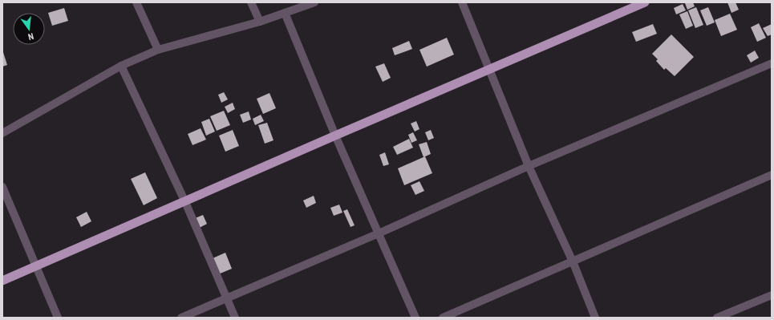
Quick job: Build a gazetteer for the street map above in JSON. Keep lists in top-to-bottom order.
{
  "north": "bottom"
}
